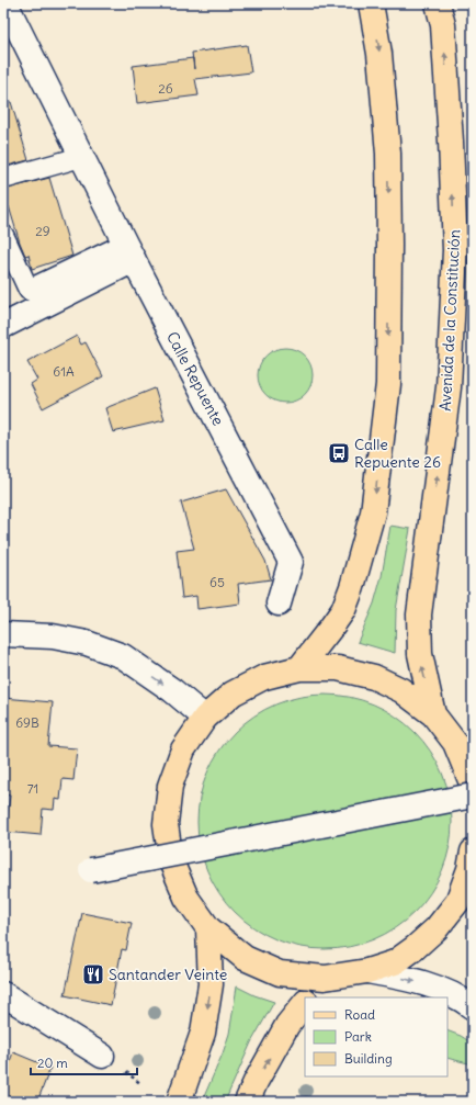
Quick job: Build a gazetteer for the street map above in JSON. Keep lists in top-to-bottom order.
{
  "streets": {
    "main road": ["Avenida de la Constitución"],
    "street": ["Calle Repuente"]
  },
  "places": {
    "bus stop": ["Calle Repuente 26"],
    "restaurant": ["Santander Veinte"]
  },
  "house_numbers": [
    "26",
    "29",
    "61A",
    "65",
    "69B",
    "71"
  ],
  "legend": ["Road", "Park", "Building"],
  "scale_bar": "20 m"
}
